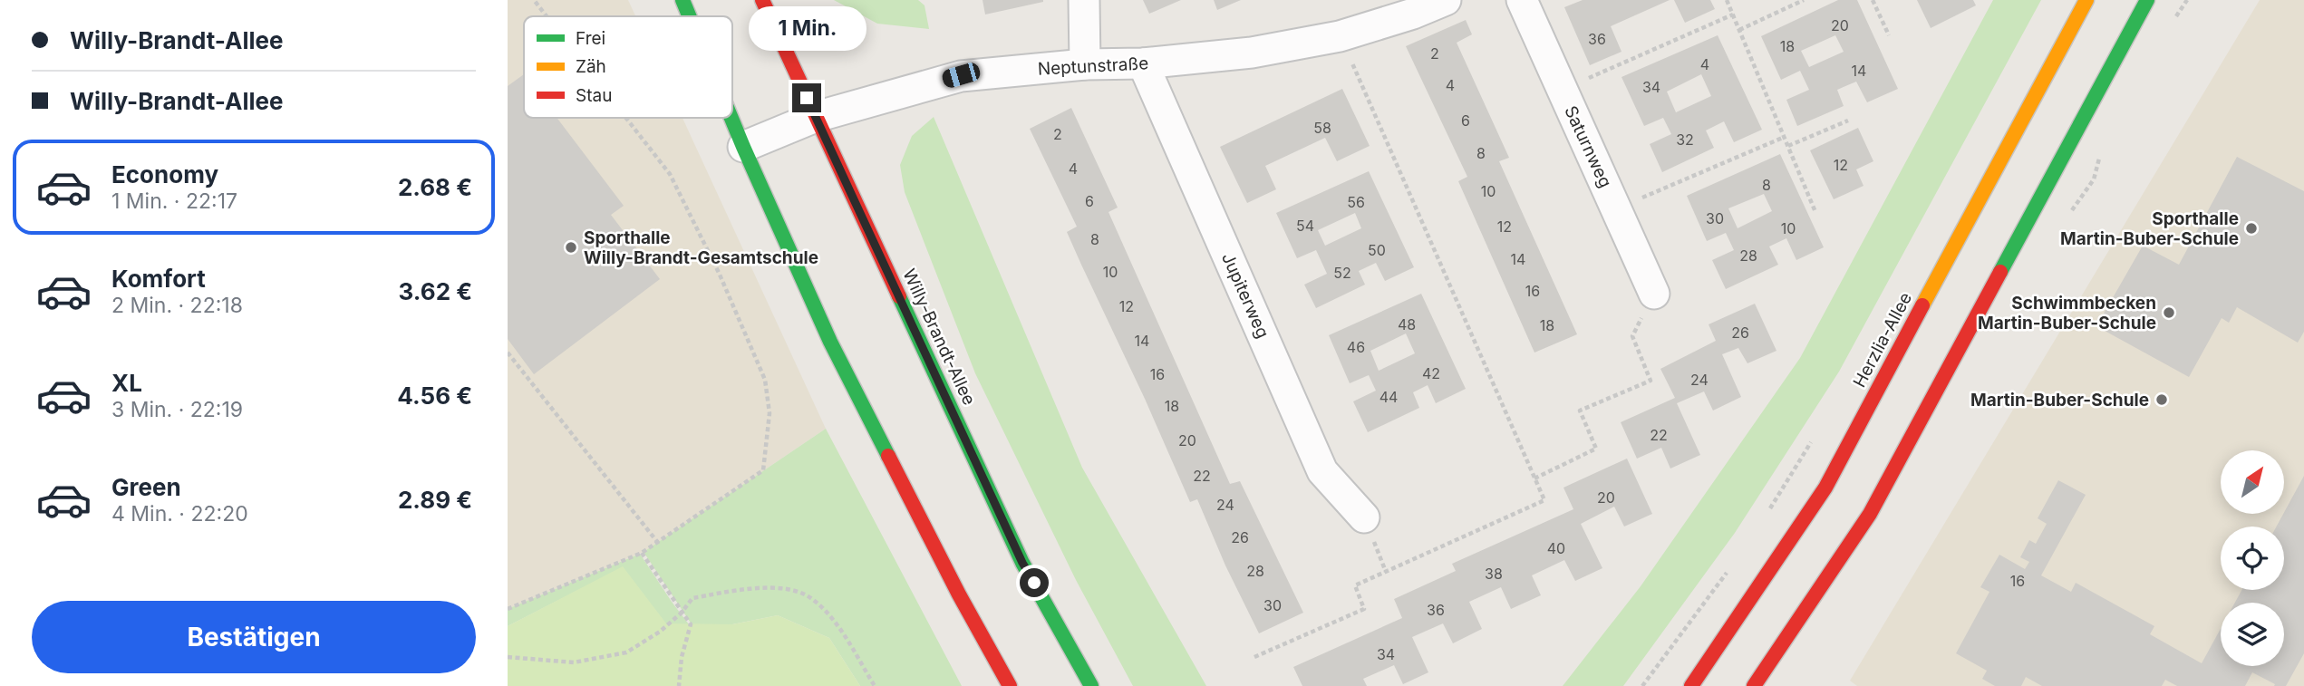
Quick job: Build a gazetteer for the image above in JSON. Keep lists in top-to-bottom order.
{
  "streets": {
    "main road": ["Willy-Brandt-Allee", "Herzlia-Allee"],
    "street": ["Neptunstraße", "Saturnweg", "Jupiterweg"]
  },
  "crossings": [
    ["Neptunstraße", "Jupiterweg"],
    ["Neptunstraße", "Willy-Brandt-Allee"]
  ],
  "places": [
    "Sporthalle Martin-Buber-Schule",
    "Sporthalle Willy-Brandt-Gesamtschule",
    "Schwimmbecken Martin-Buber-Schule",
    "Martin-Buber-Schule"
  ],
  "house_numbers": [
    "20",
    "36",
    "18",
    "2",
    "4",
    "14",
    "4",
    "34",
    "6",
    "58",
    "2",
    "32",
    "8",
    "12",
    "4",
    "8",
    "10",
    "6",
    "56",
    "30",
    "54",
    "12",
    "10",
    "8",
    "50",
    "28",
    "14",
    "10",
    "52",
    "16",
    "12",
    "48",
    "18",
    "26",
    "14",
    "46",
    "42",
    "16",
    "24",
    "44",
    "18",
    "22",
    "20",
    "22",
    "20",
    "24",
    "26",
    "40",
    "28",
    "38",
    "16",
    "30",
    "36",
    "34"
  ],
  "legend": ["Frei", "Zäh", "Stau"],
  "north": "top right",
  "page": {
    "banner": ["Willy-Brandt-Allee", "Willy-Brandt-Allee"],
    "bubble": "1 Min.",
    "list": [
      {
        "name": "Economy",
        "note": "1 Min. · 22:17",
        "value": "2.68 €"
      },
      {
        "name": "Komfort",
        "note": "2 Min. · 22:18",
        "value": "3.62 €"
      },
      {
        "name": "XL",
        "note": "3 Min. · 22:19",
        "value": "4.56 €"
      },
      {
        "name": "Green",
        "note": "4 Min. · 22:20",
        "value": "2.89 €"
      }
    ],
    "buttons": "Bestätigen"
  }
}
